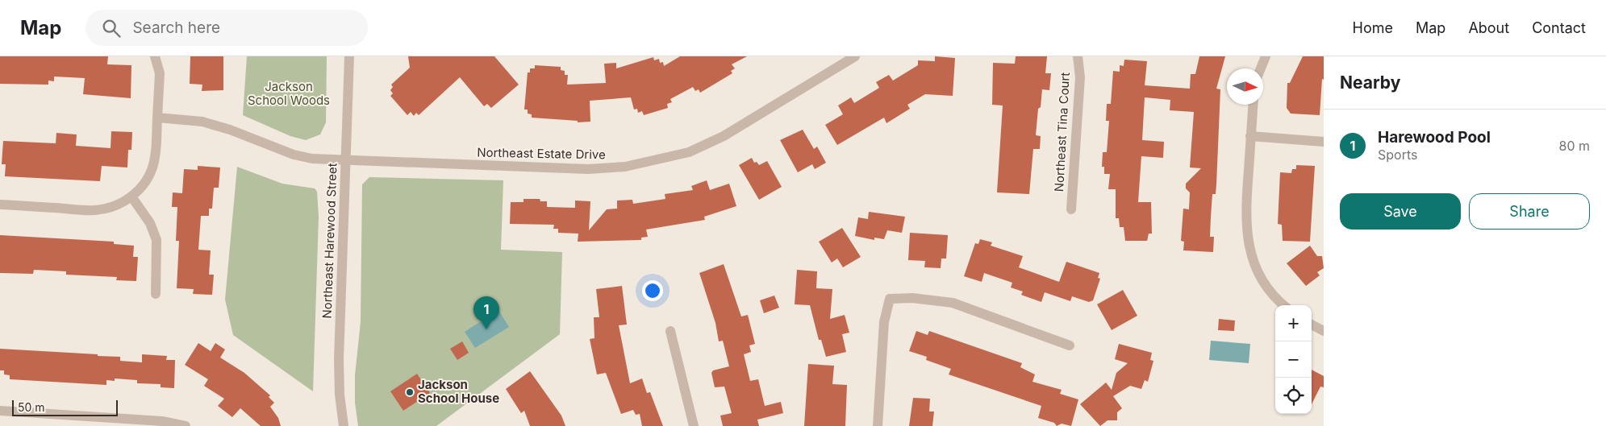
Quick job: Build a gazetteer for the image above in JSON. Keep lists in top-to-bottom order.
{
  "streets": {
    "street": ["Northeast Tina Court", "Northeast Estate Drive", "Northeast Harewood Street"]
  },
  "crossings": [
    ["Northeast Estate Drive", "Northeast Harewood Street"]
  ],
  "parks": ["Jackson School Woods"],
  "places": ["Jackson School House"],
  "scale_bar": "50 m",
  "north": "right",
  "page": {
    "header": "Map",
    "search": "Search here",
    "nav": [
      "Home",
      "Map",
      "About",
      "Contact"
    ],
    "heading": "Nearby",
    "list": [
      {
        "mark": "1",
        "name": "Harewood Pool",
        "note": "Sports",
        "value": "80 m"
      }
    ],
    "buttons": ["Save", "Share"],
    "pins": "1",
    "map_buttons": ["+", "−"],
    "scale": "50 m"
  }
}
